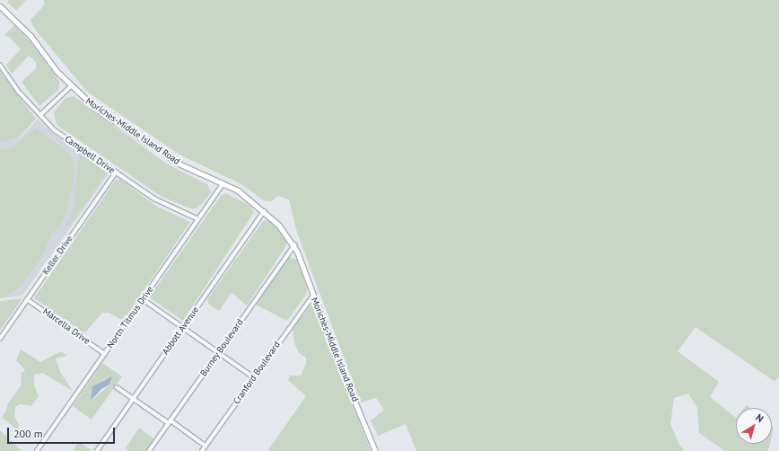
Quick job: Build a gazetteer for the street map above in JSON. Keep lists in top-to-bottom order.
{
  "streets": {
    "main road": ["Moriches-Middle Island Road"],
    "street": [
      "Campbell Drive",
      "Keller Drive",
      "North Titmus Drive",
      "Marcella Drive",
      "Abbott Avenue",
      "Burney Boulevard",
      "Cranford Boulevard"
    ]
  },
  "crossings": [
    ["Moriches-Middle Island Road", "North Titmus Drive"],
    ["Moriches-Middle Island Road", "Abbott Avenue"],
    ["Moriches-Middle Island Road", "Burney Boulevard"],
    ["Moriches-Middle Island Road", "Cranford Boulevard"],
    ["Campbell Drive", "Keller Drive"],
    ["Campbell Drive", "North Titmus Drive"],
    ["Keller Drive", "Marcella Drive"],
    ["North Titmus Drive", "Marcella Drive"]
  ],
  "scale_bar": "200 m",
  "north": "top right"
}
